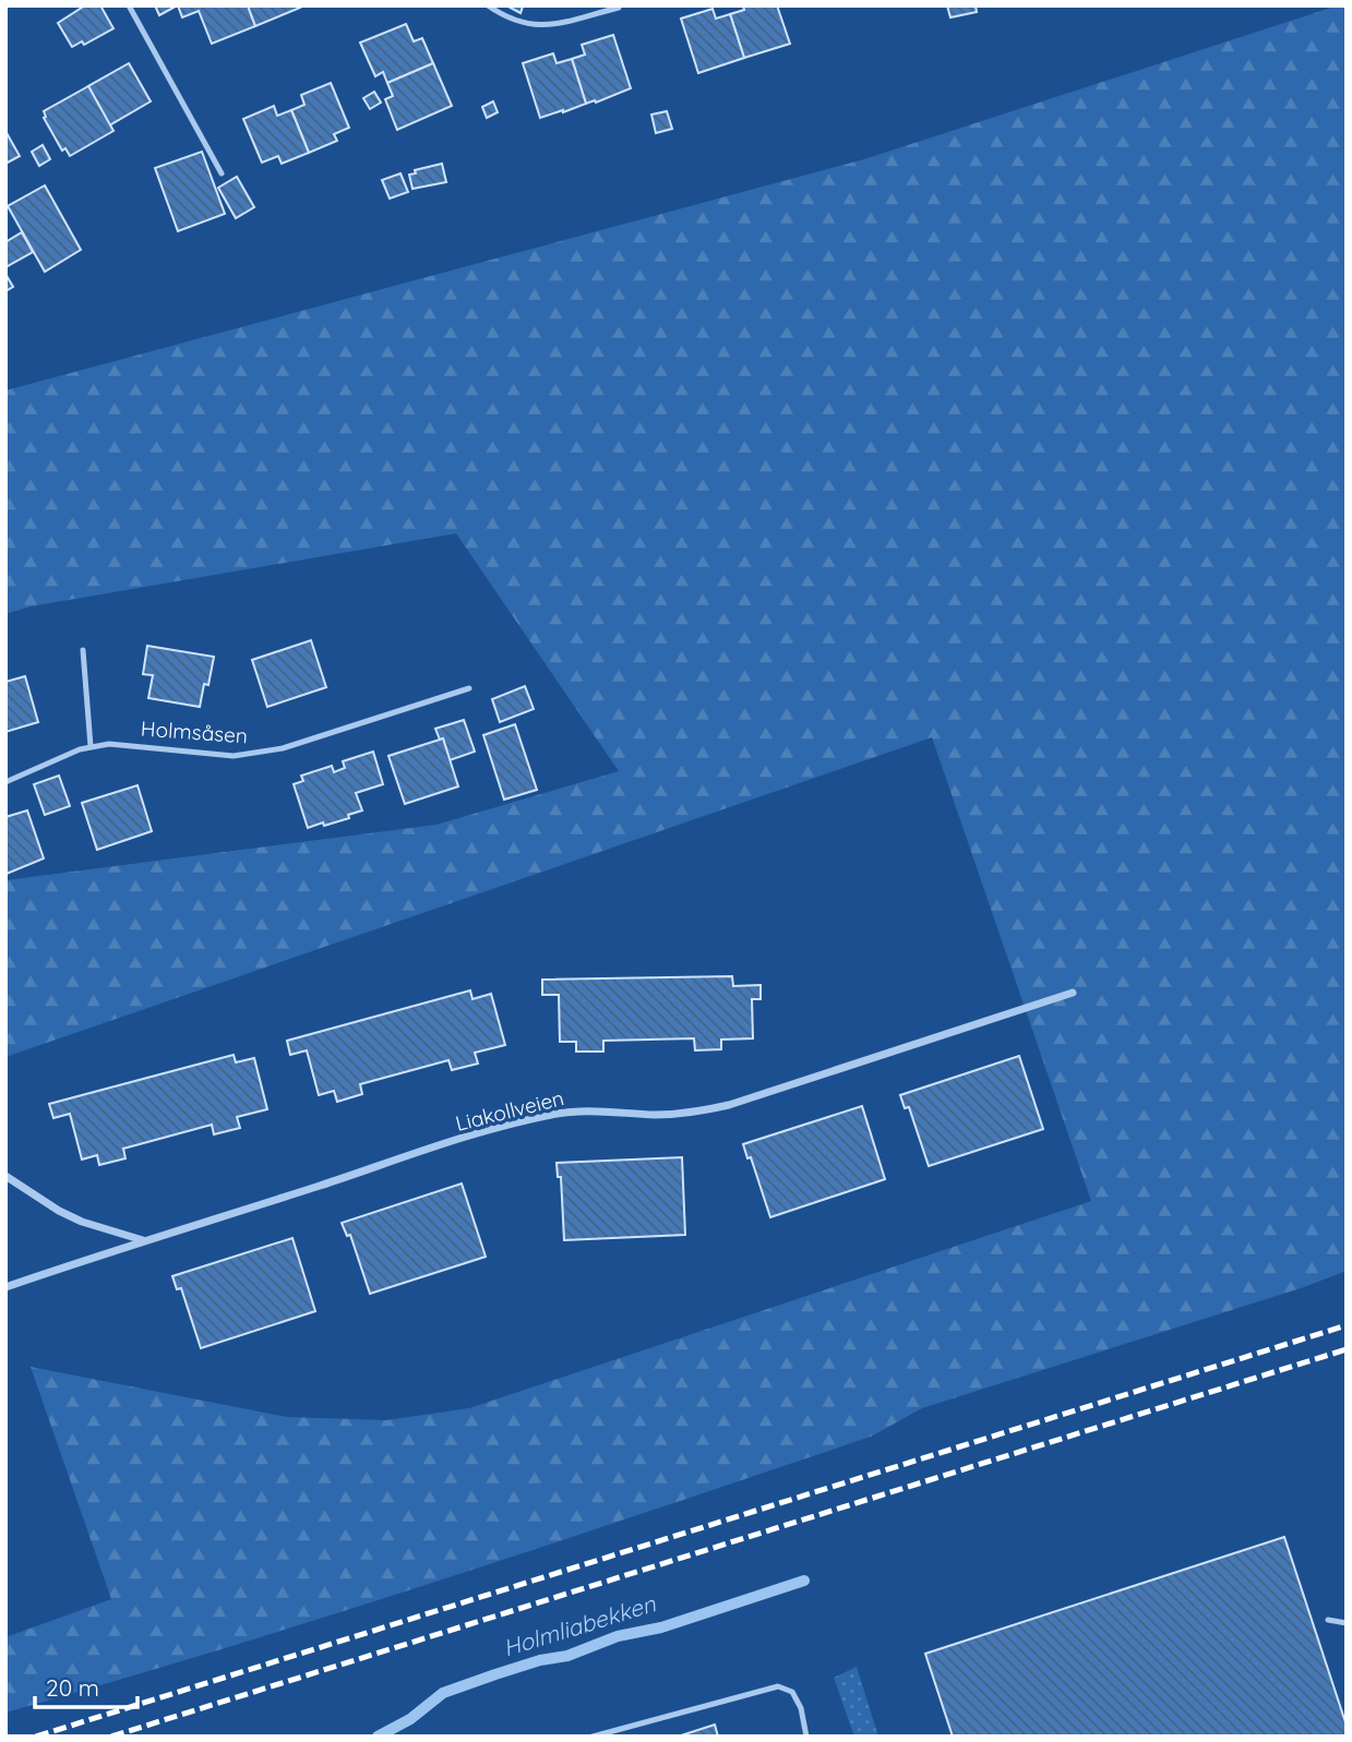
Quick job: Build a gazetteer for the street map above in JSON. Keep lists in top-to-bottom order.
{
  "streets": {
    "street": ["Liakollveien"],
    "lane": ["Holmsåsen"]
  },
  "water": ["Holmliabekken"],
  "scale_bar": "20 m"
}
